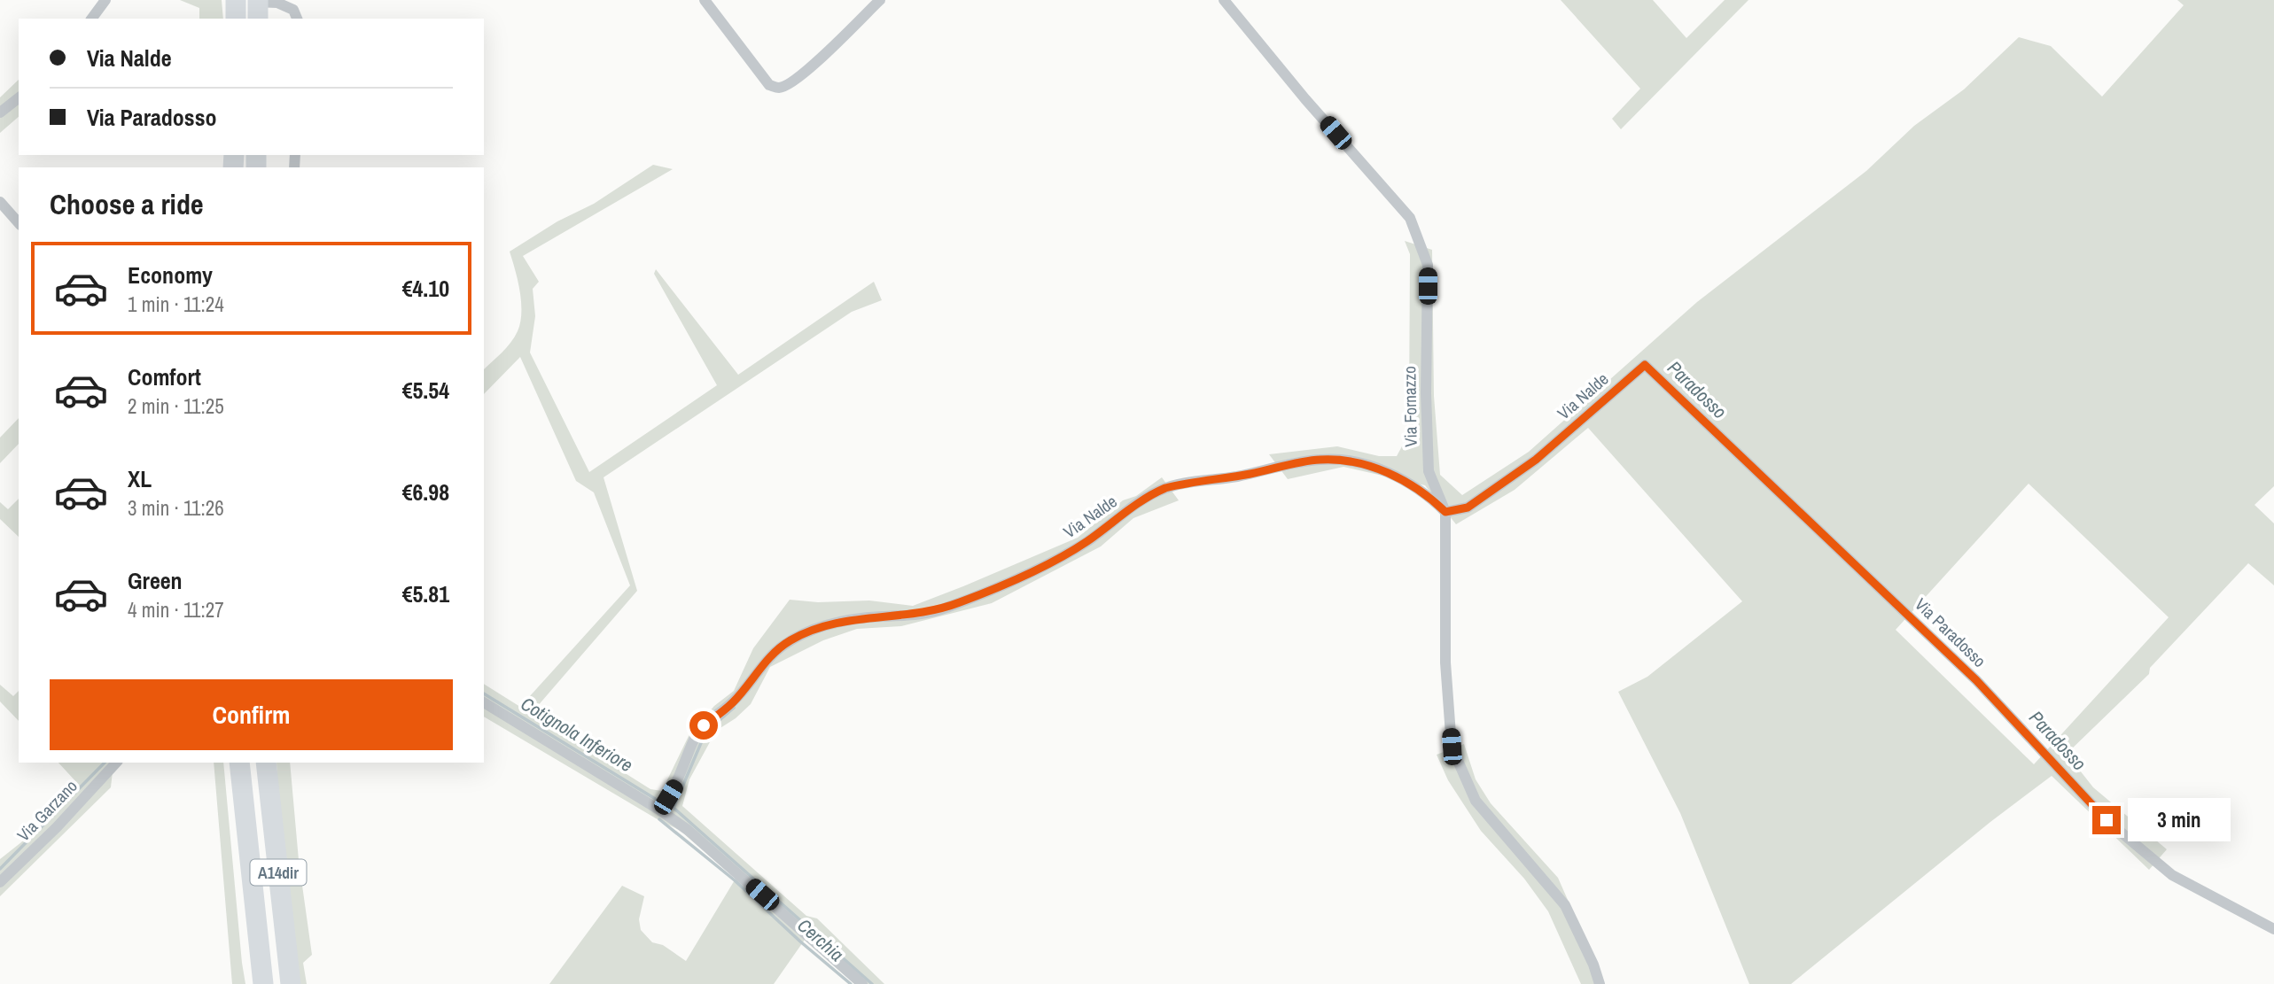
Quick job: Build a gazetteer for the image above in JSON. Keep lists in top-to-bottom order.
{
  "streets": {
    "highway": ["A14dir"],
    "street": [
      "Via Nalde",
      "Via Fornazzo",
      "Via Paradosso",
      "Via Garzano"
    ]
  },
  "crossings": [
    ["Via Nalde", "Via Fornazzo"],
    ["Via Nalde", "Via Paradosso"]
  ],
  "water": ["Paradosso", "Cotignola Inferiore", "Cerchia"],
  "page": {
    "banner": ["Via Nalde", "Via Paradosso"],
    "heading": "Choose a ride",
    "list": [
      {
        "name": "Economy",
        "note": "1 min · 11:24",
        "value": "€4.10"
      },
      {
        "name": "Comfort",
        "note": "2 min · 11:25",
        "value": "€5.54"
      },
      {
        "name": "XL",
        "note": "3 min · 11:26",
        "value": "€6.98"
      },
      {
        "name": "Green",
        "note": "4 min · 11:27",
        "value": "€5.81"
      }
    ],
    "buttons": "Confirm",
    "bubble": "3 min"
  }
}
